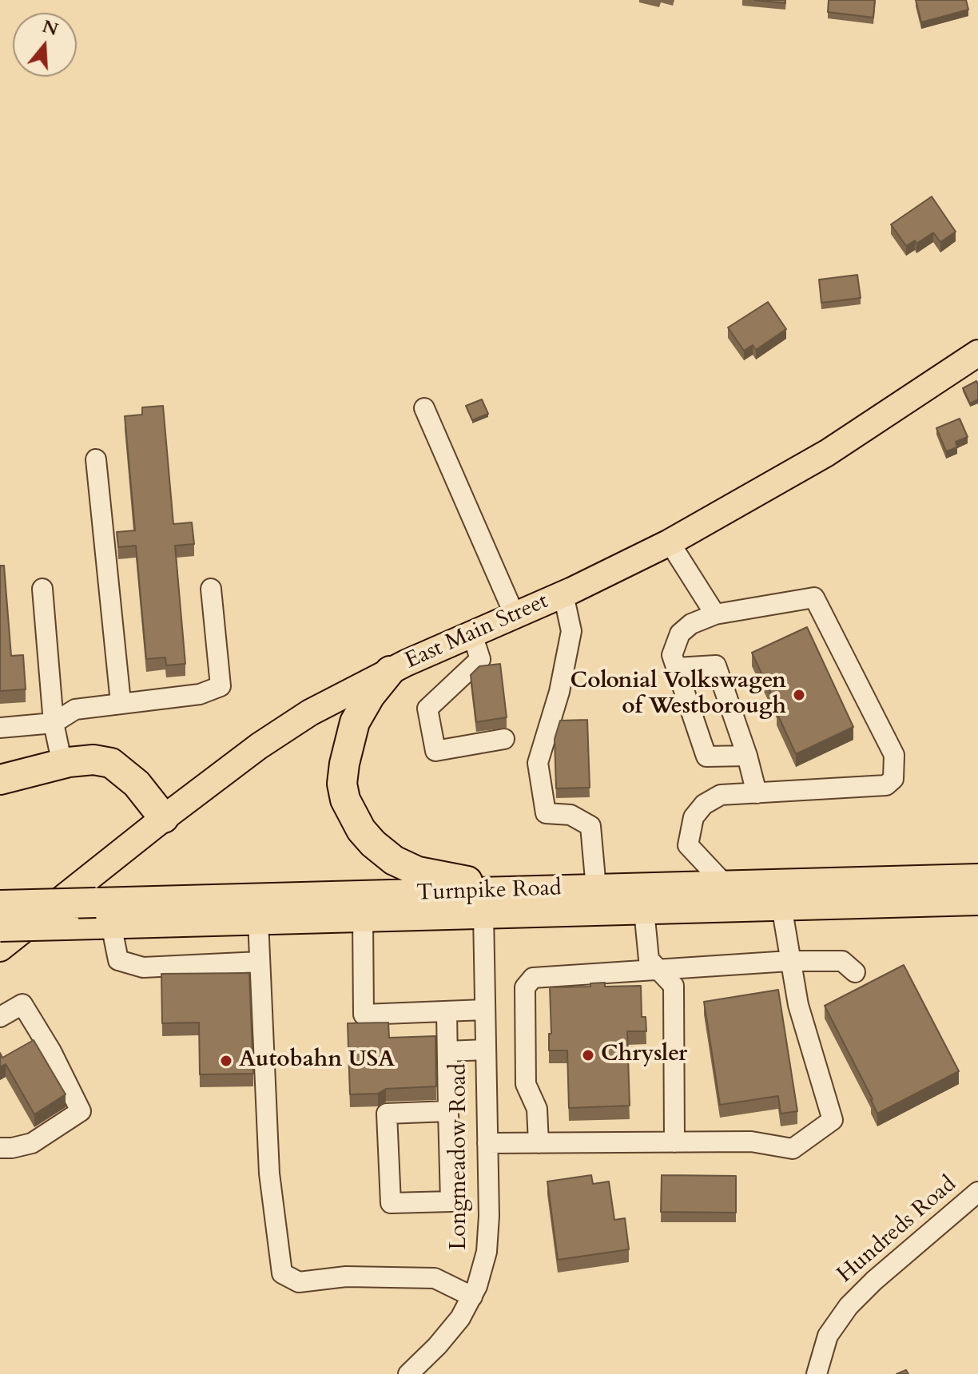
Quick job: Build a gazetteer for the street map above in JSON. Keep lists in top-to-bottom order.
{
  "streets": {
    "highway": ["Turnpike Road"],
    "main road": ["East Main Street"],
    "street": ["Longmeadow Road", "Hundreds Road"]
  },
  "crossings": [
    ["Turnpike Road", "Longmeadow Road"]
  ],
  "places": ["Colonial Volkswagen of Westborough", "Chrysler", "Autobahn USA"],
  "north": "top"
}
